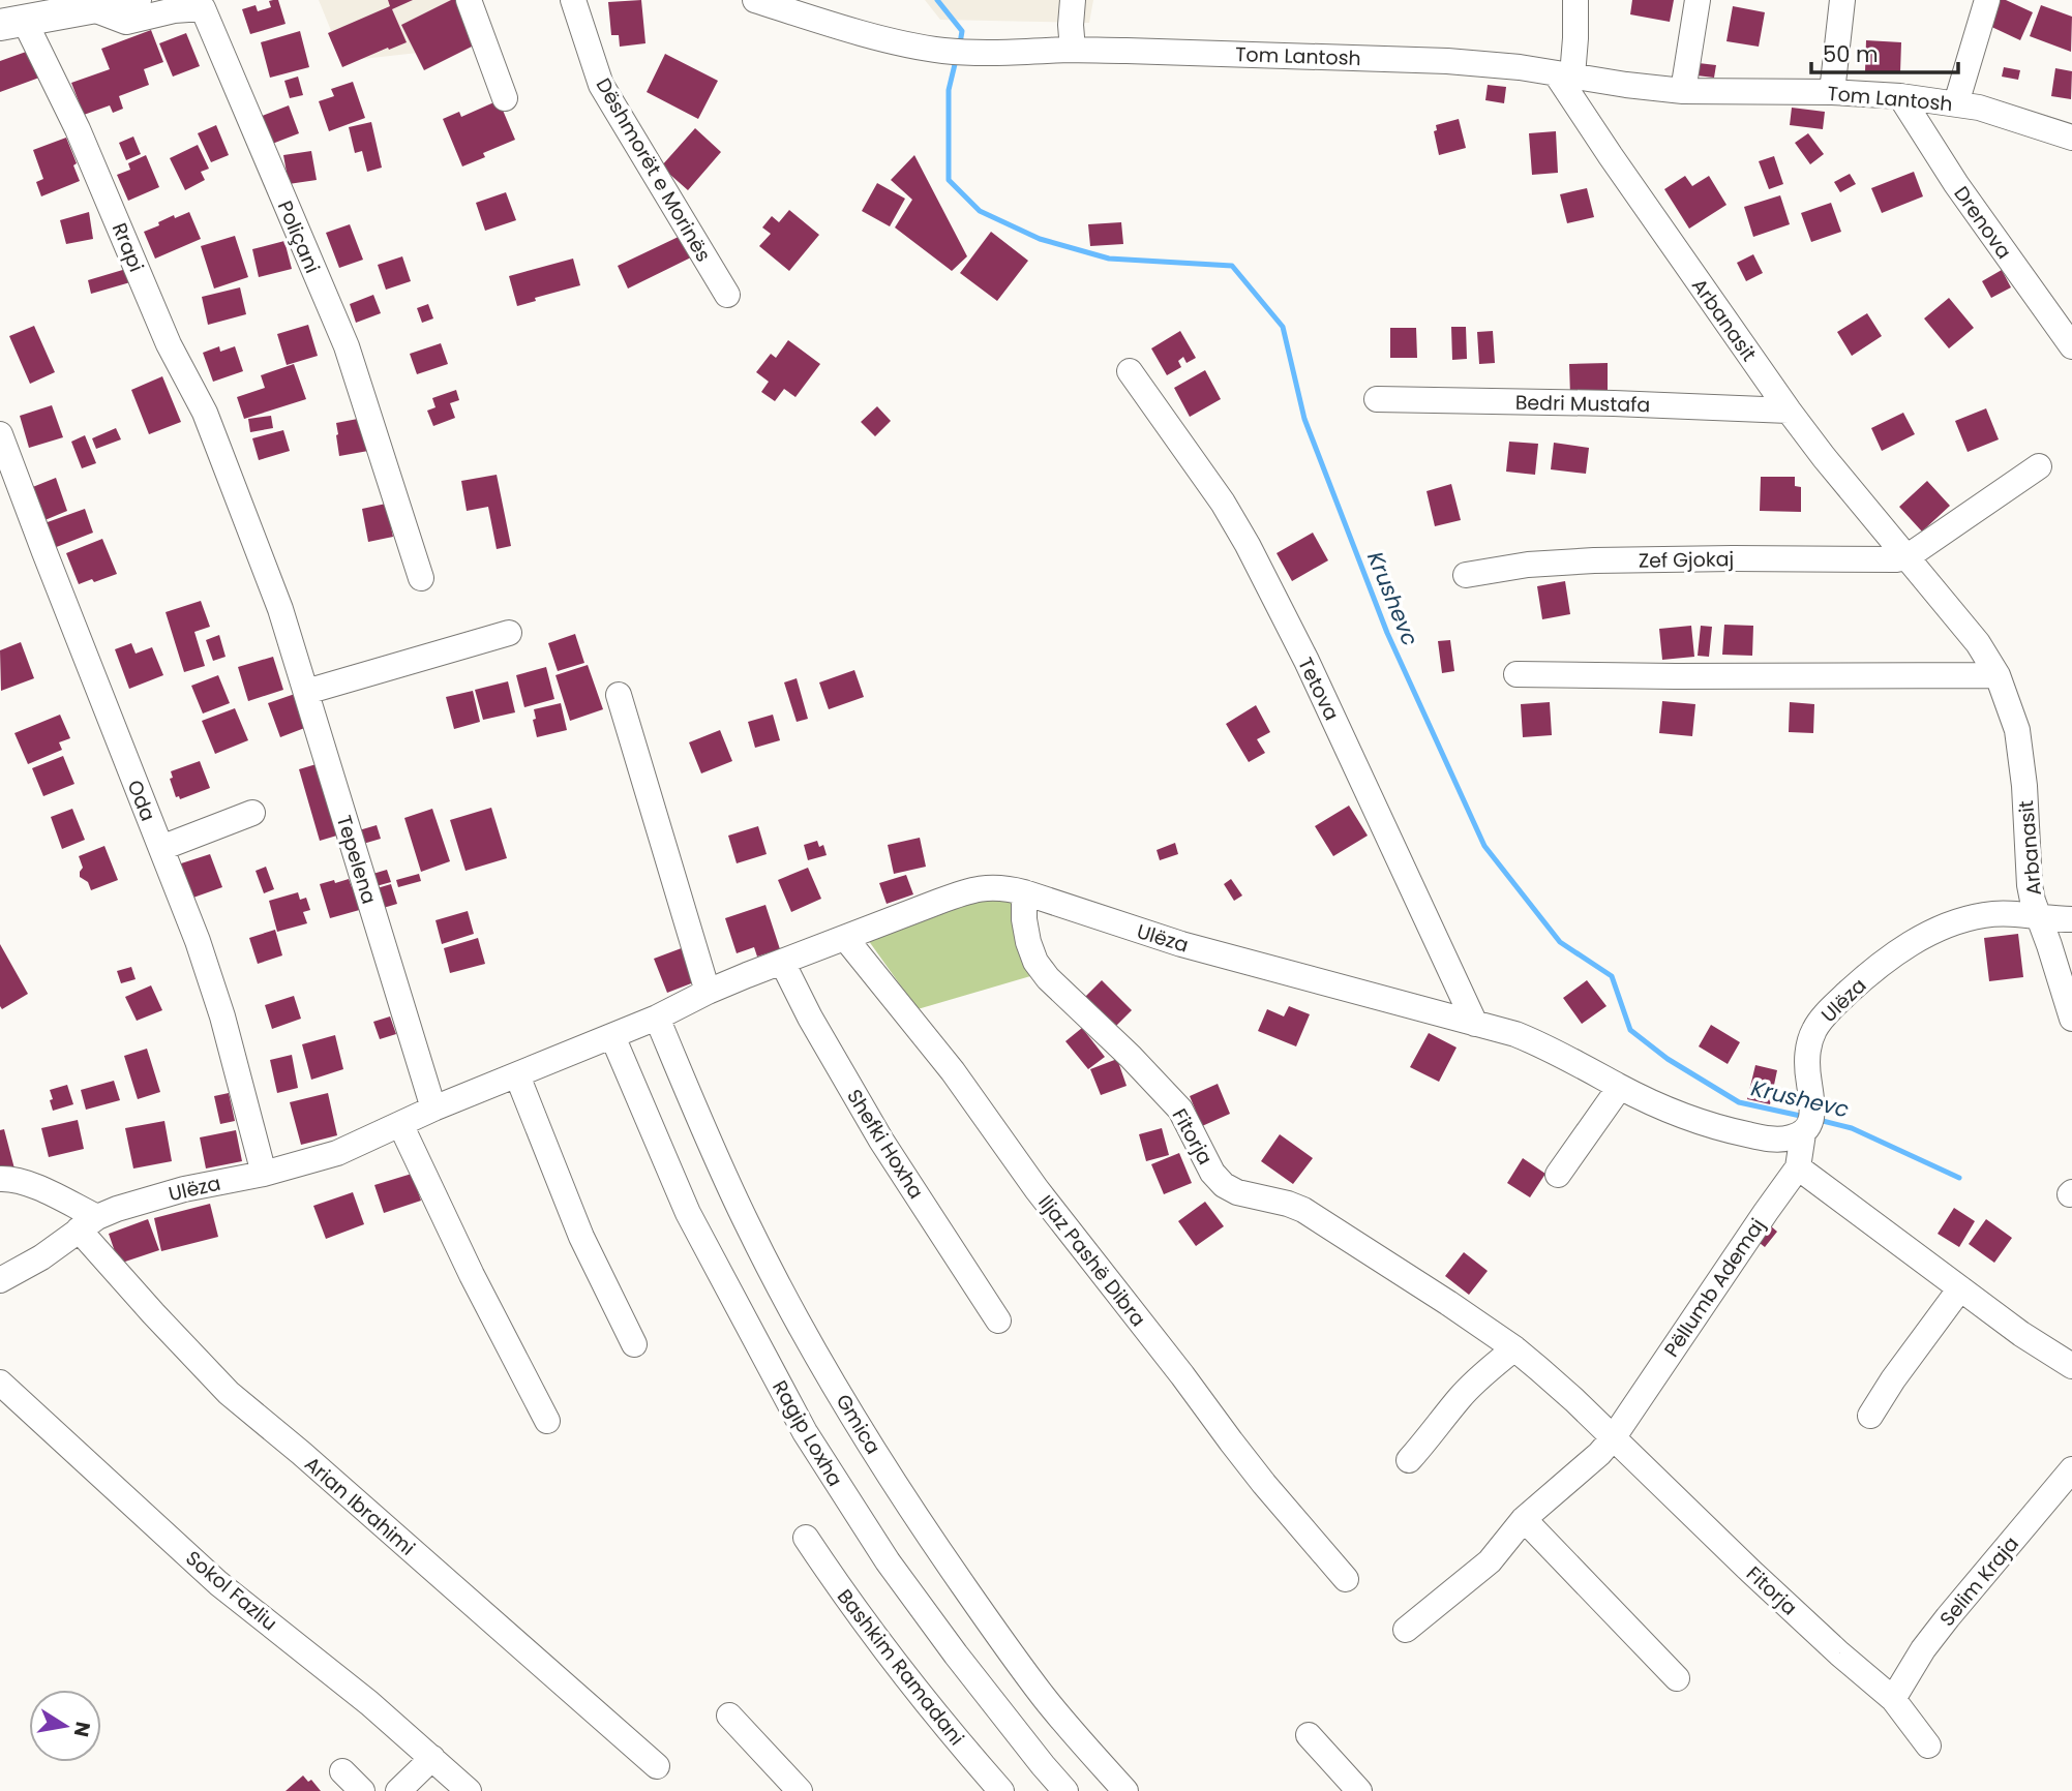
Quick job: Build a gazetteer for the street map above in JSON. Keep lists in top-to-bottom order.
{
  "streets": {
    "street": [
      "Tom Lantosh",
      "Dëshmorët e Morinës",
      "Drenova",
      "Poliçani",
      "Rrapi",
      "Arbanasit",
      "Bedri Mustafa",
      "Zef Gjokaj",
      "Tetova",
      "Oda",
      "Tepelena",
      "Ulëza",
      "Fitorja",
      "Shefki Hoxha",
      "Iljaz Pashë Dibra",
      "Pëllumb Ademaj",
      "Gmica",
      "Ragip Loxha",
      "Arian Ibrahimi",
      "Selim Kraja",
      "Sokol Fazliu",
      "Bashkim Ramadani"
    ]
  },
  "crossings": [
    ["Tom Lantosh", "Drenova"],
    ["Tom Lantosh", "Arbanasit"],
    ["Rrapi", "Tepelena"],
    ["Arbanasit", "Bedri Mustafa"],
    ["Arbanasit", "Zef Gjokaj"],
    ["Arbanasit", "Ulëza"],
    ["Tetova", "Ulëza"],
    ["Oda", "Ulëza"],
    ["Tepelena", "Ulëza"],
    ["Ulëza", "Fitorja"],
    ["Ulëza", "Shefki Hoxha"],
    ["Ulëza", "Iljaz Pashë Dibra"],
    ["Ulëza", "Pëllumb Ademaj"],
    ["Ulëza", "Gmica"],
    ["Ulëza", "Ragip Loxha"],
    ["Ulëza", "Arian Ibrahimi"],
    ["Fitorja", "Pëllumb Ademaj"],
    ["Fitorja", "Selim Kraja"]
  ],
  "water": ["Krushevc"],
  "scale_bar": "50 m",
  "north": "right"
}
